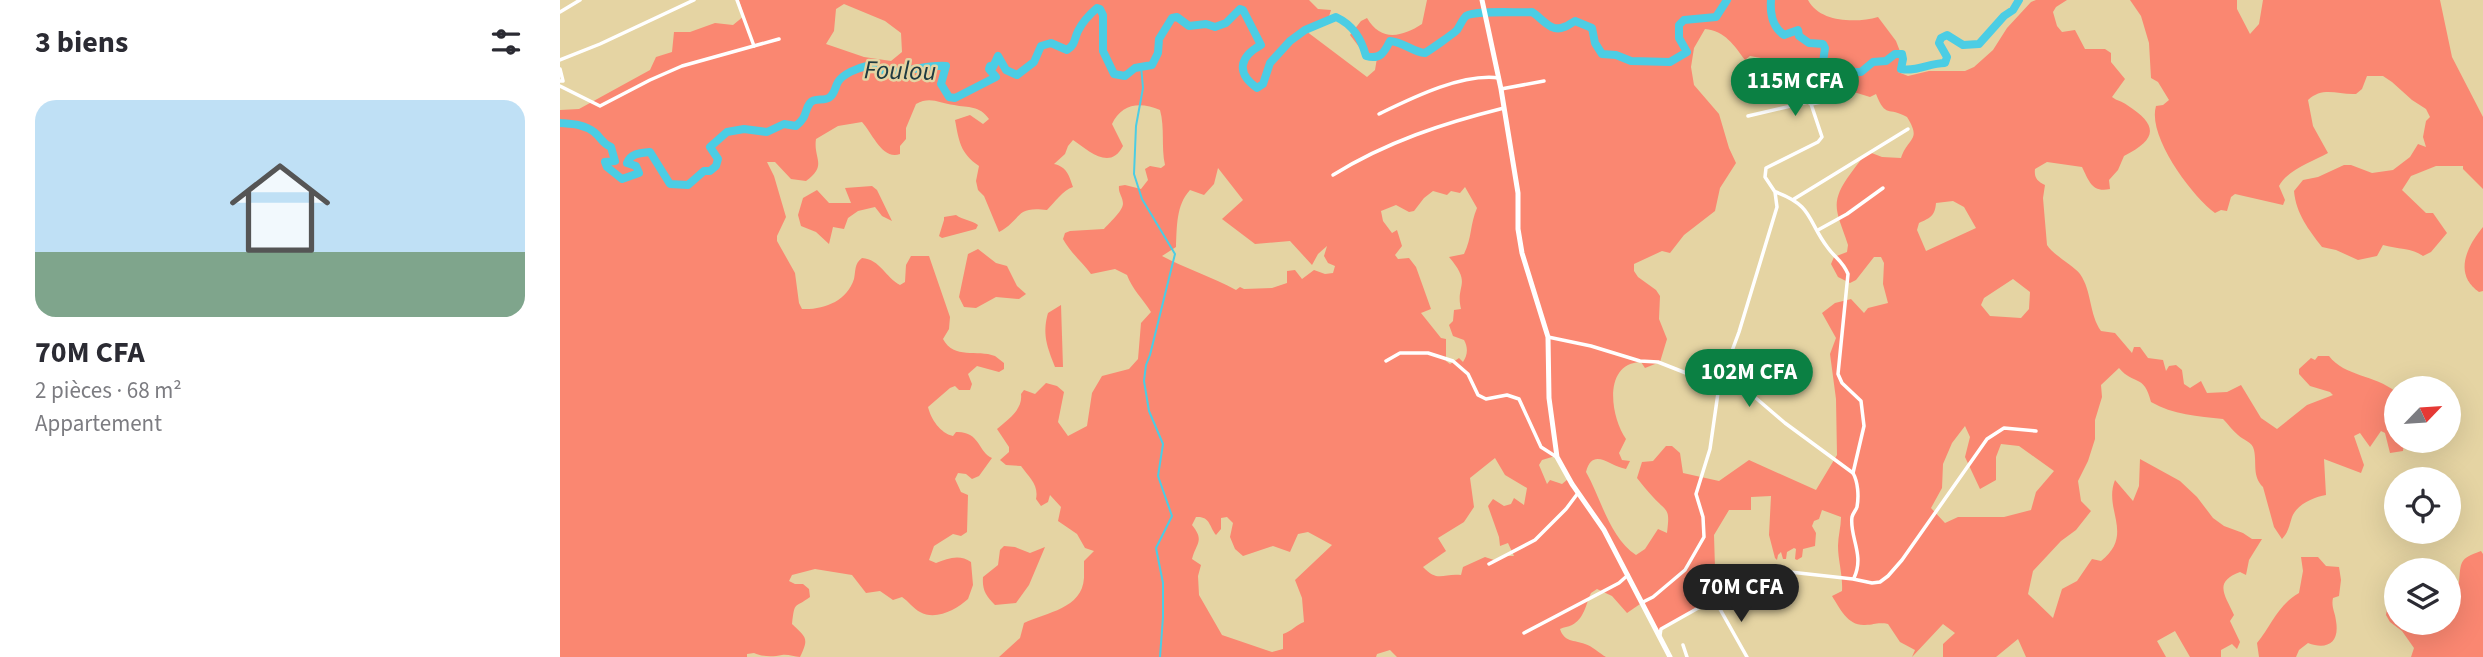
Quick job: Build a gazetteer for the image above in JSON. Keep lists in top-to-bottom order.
{
  "water": ["Foulou"],
  "north": "top right",
  "page": {
    "heading": "3 biens",
    "price": ["115M CFA", "102M CFA", "70M CFA"],
    "list": [
      {
        "name": "70M CFA",
        "note": "2 pièces · 68 m² · Appartement"
      }
    ]
  }
}
